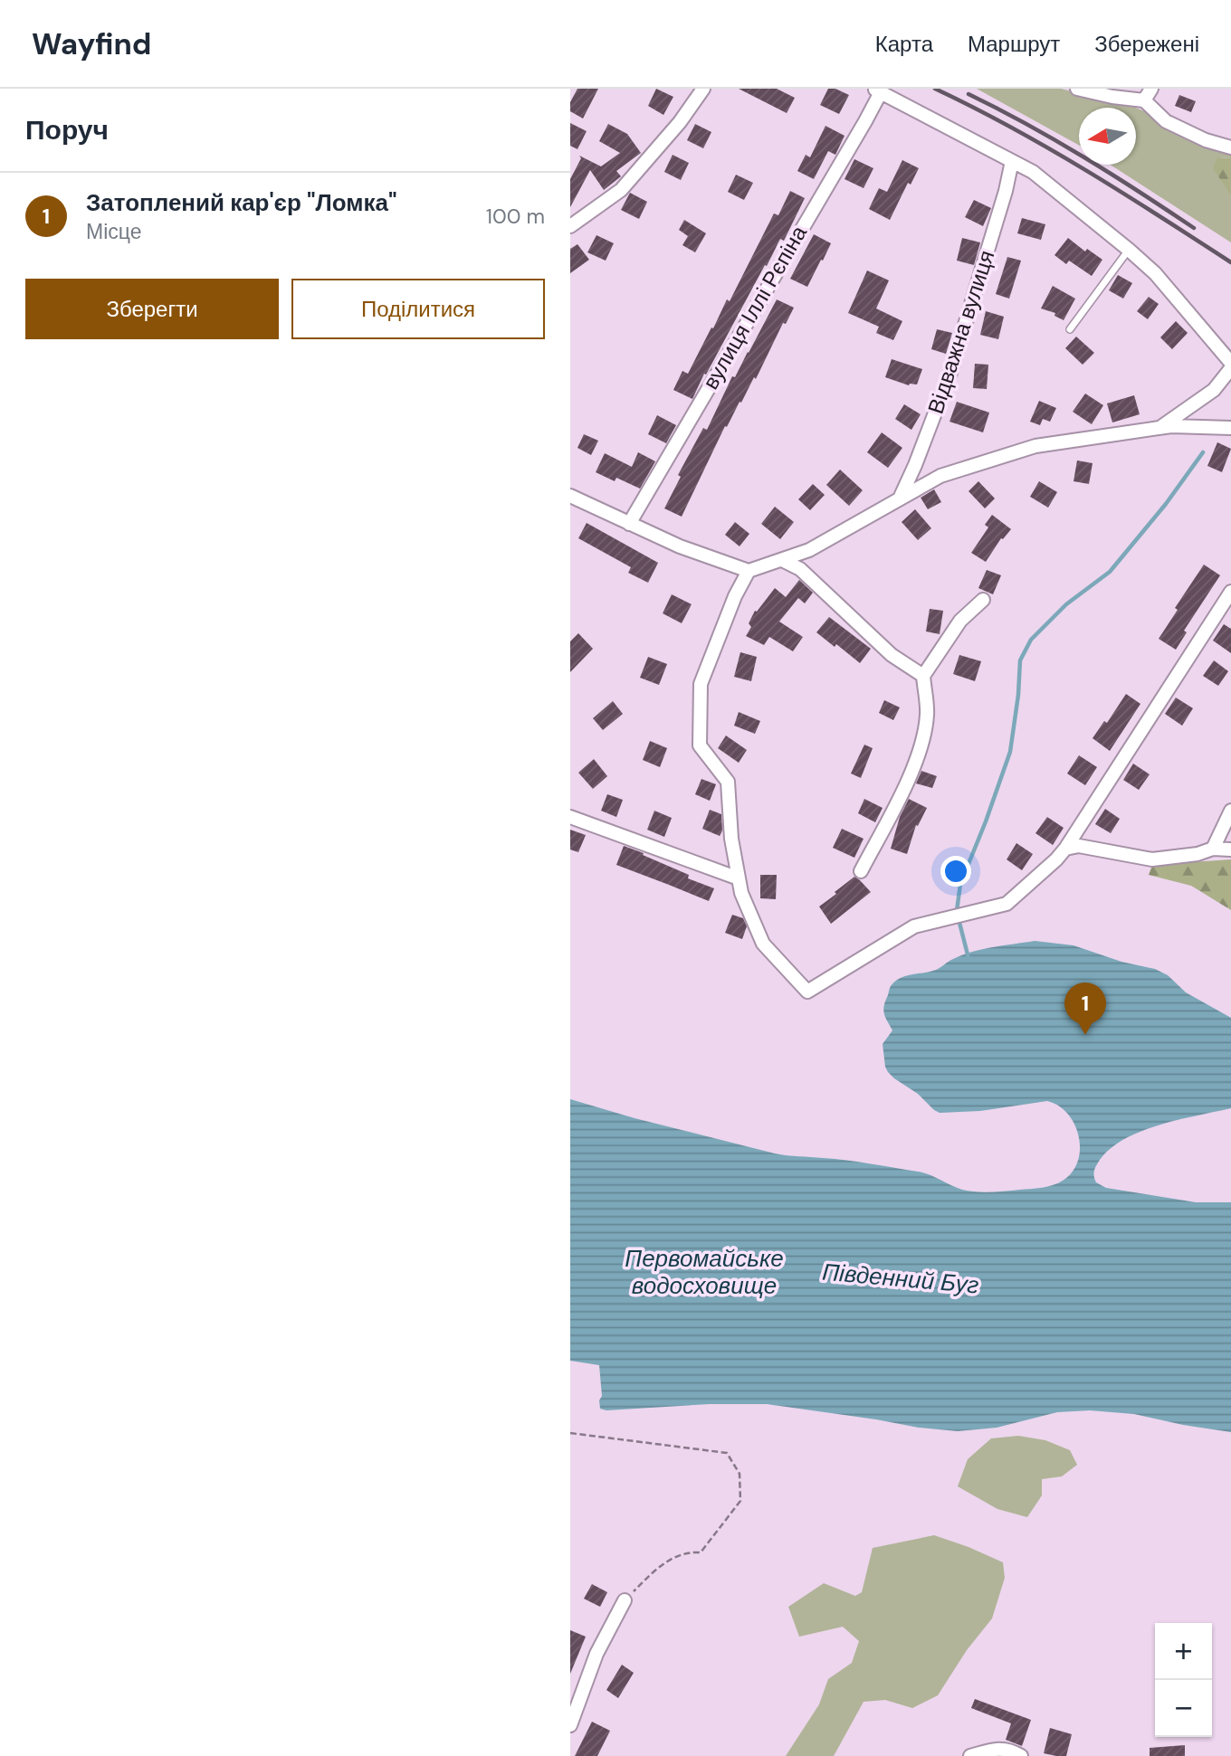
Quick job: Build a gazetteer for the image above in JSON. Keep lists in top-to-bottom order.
{
  "streets": {
    "street": ["вулиця Іллі Рєпіна", "Відважна вулиця"]
  },
  "water": ["Первомайське водосховище", "Південний Буг"],
  "north": "left",
  "page": {
    "header": "Wayfind",
    "nav": ["Карта", "Маршрут", "Збережені"],
    "heading": "Поруч",
    "list": [
      {
        "mark": "1",
        "name": "Затоплений кар'єр \"Ломка\"",
        "note": "Місце",
        "value": "100 m"
      }
    ],
    "buttons": ["Зберегти", "Поділитися"],
    "pins": "1",
    "map_buttons": ["+", "−"]
  }
}
